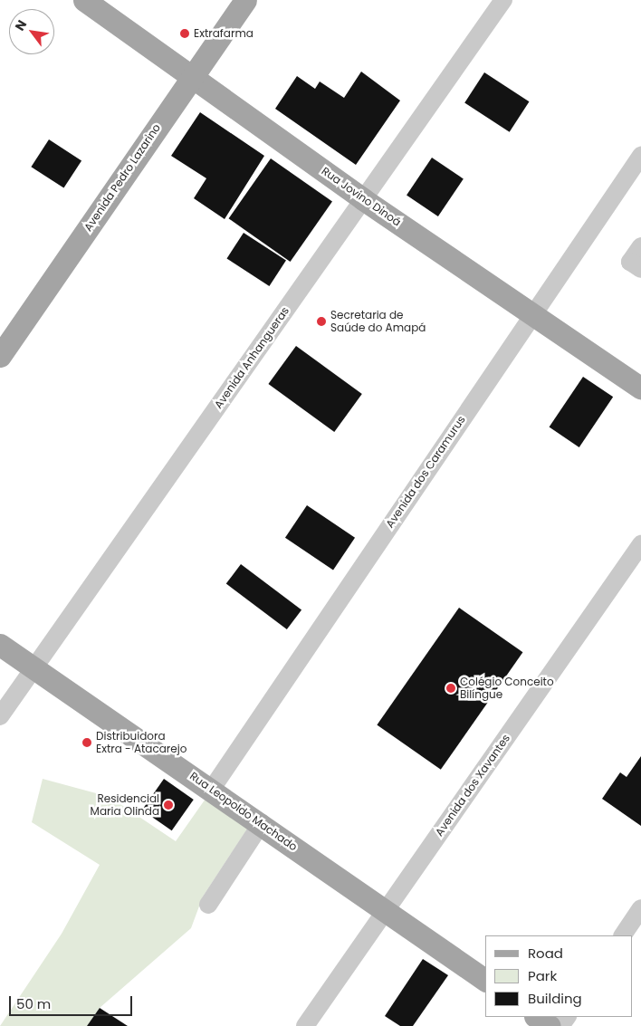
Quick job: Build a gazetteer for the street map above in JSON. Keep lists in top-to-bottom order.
{
  "streets": {
    "main road": ["Avenida Pedro Lazarino", "Rua Jovino Dinoá", "Rua Leopoldo Machado"],
    "street": ["Avenida Anhangueras", "Avenida dos Caramurus", "Avenida dos Xavantes"]
  },
  "crossings": [
    ["Avenida Pedro Lazarino", "Rua Jovino Dinoá"],
    ["Rua Jovino Dinoá", "Avenida Anhangueras"],
    ["Rua Jovino Dinoá", "Avenida dos Caramurus"],
    ["Avenida Anhangueras", "Rua Leopoldo Machado"],
    ["Avenida dos Caramurus", "Rua Leopoldo Machado"],
    ["Avenida dos Xavantes", "Rua Leopoldo Machado"]
  ],
  "places": [
    "Extrafarma",
    "Secretaria de Saúde do Amapá",
    "Colégio Conceito Bilíngue",
    "Distribuidora Extra - Atacarejo",
    "Residencial Maria Olinda"
  ],
  "legend": ["Road", "Park", "Building"],
  "scale_bar": "50 m",
  "north": "top left"
}
